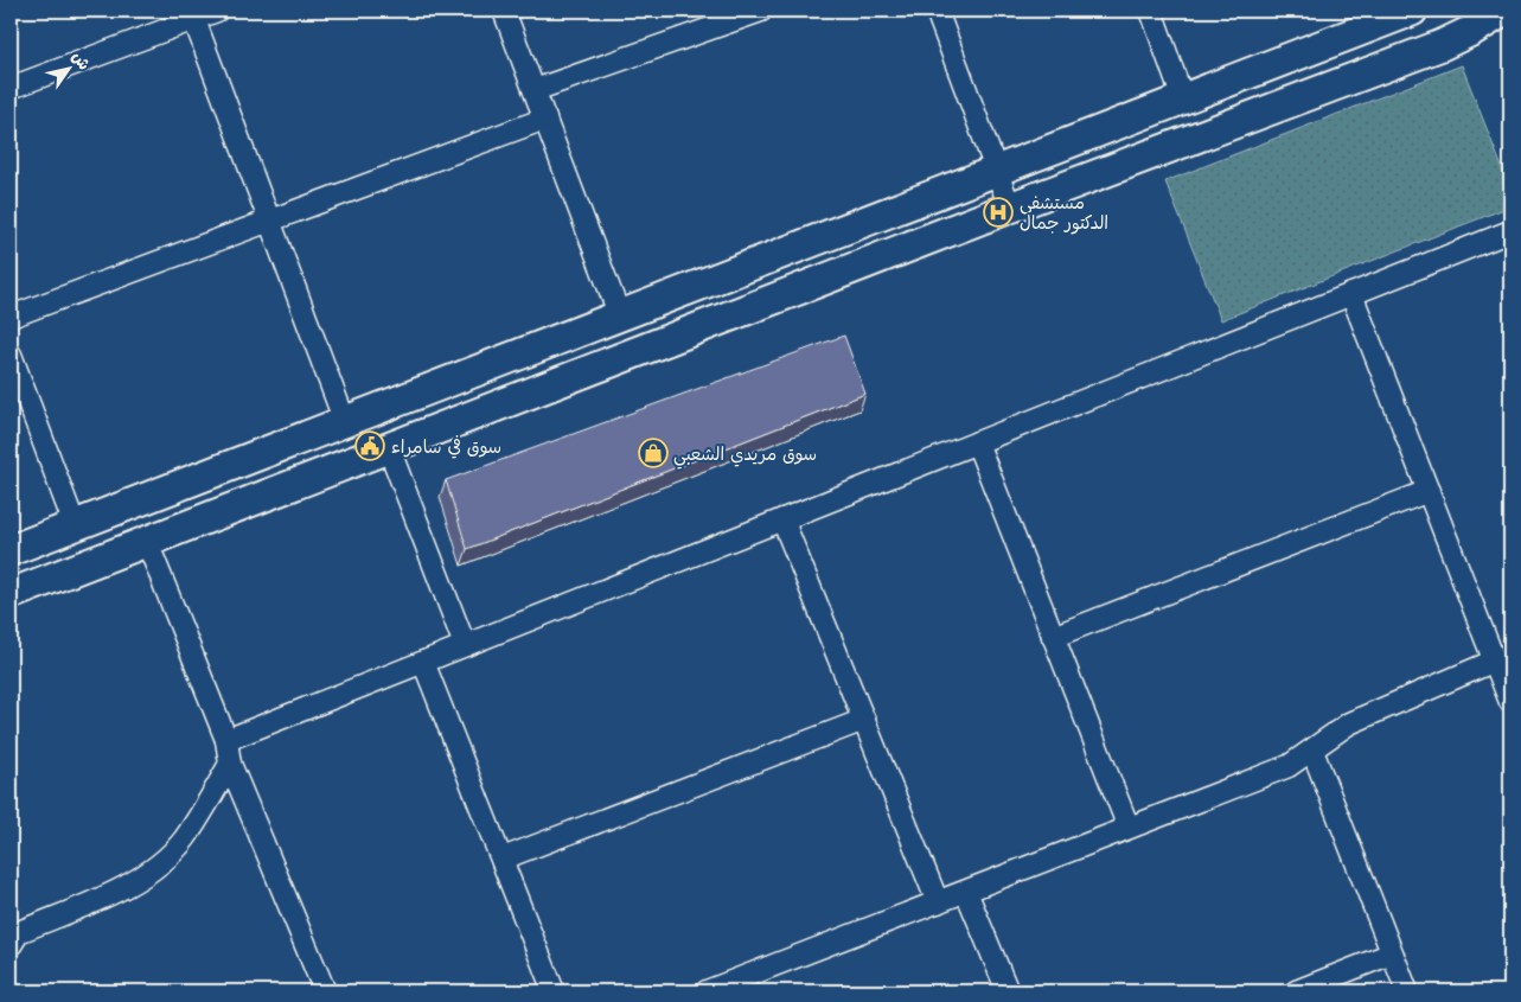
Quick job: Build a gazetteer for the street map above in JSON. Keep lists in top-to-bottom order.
{
  "places": {
    "hospital": ["مستشفى الدكتور جمال"],
    "public building": ["سوق في سامراء"],
    "shop": ["سوق مريدي الشعبي"]
  },
  "north": "top right"
}
